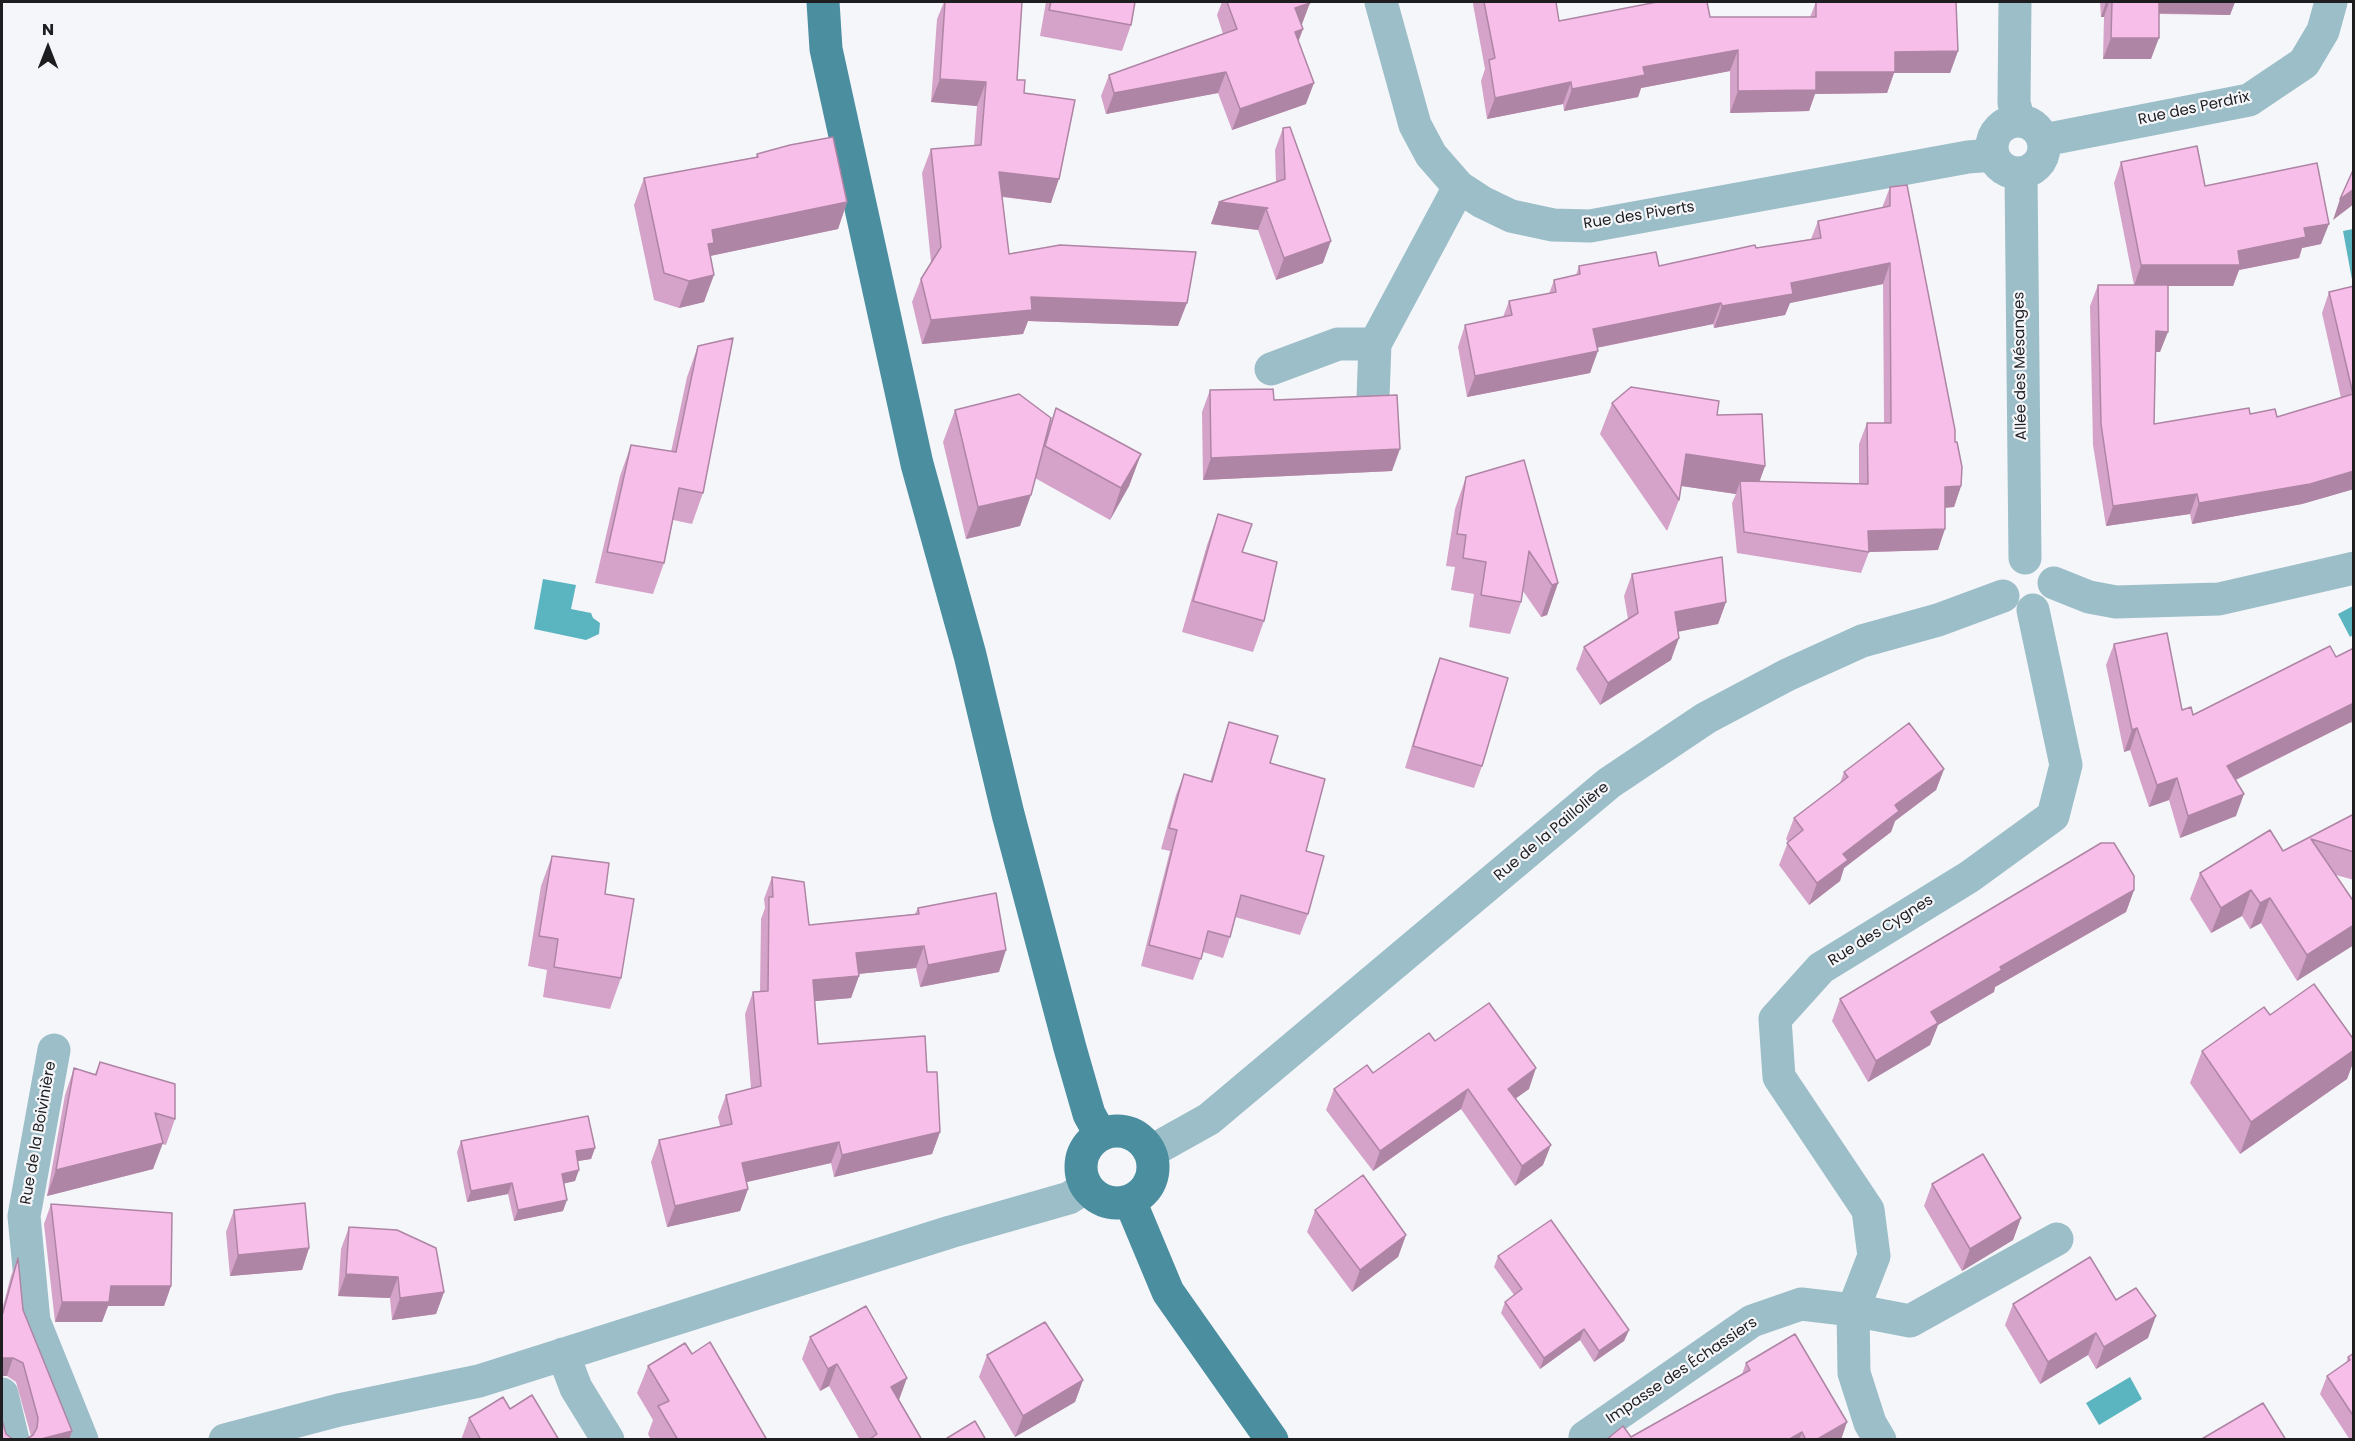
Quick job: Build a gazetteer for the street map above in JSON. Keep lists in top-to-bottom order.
{
  "streets": {
    "street": [
      "Rue des Perdrix",
      "Rue des Piverts",
      "Allée des Mésanges",
      "Rue de la Paillolière",
      "Rue des Cygnes",
      "Rue de la Boivinière",
      "Impasse des Échassiers"
    ]
  },
  "crossings": [
    ["Rue des Perdrix", "Rue des Piverts"],
    ["Rue des Perdrix", "Allée des Mésanges"],
    ["Rue des Piverts", "Allée des Mésanges"],
    ["Allée des Mésanges", "Rue de la Paillolière"],
    ["Allée des Mésanges", "Rue des Cygnes"],
    ["Rue de la Paillolière", "Rue des Cygnes"],
    ["Rue des Cygnes", "Impasse des Échassiers"]
  ],
  "north": "top"
}
